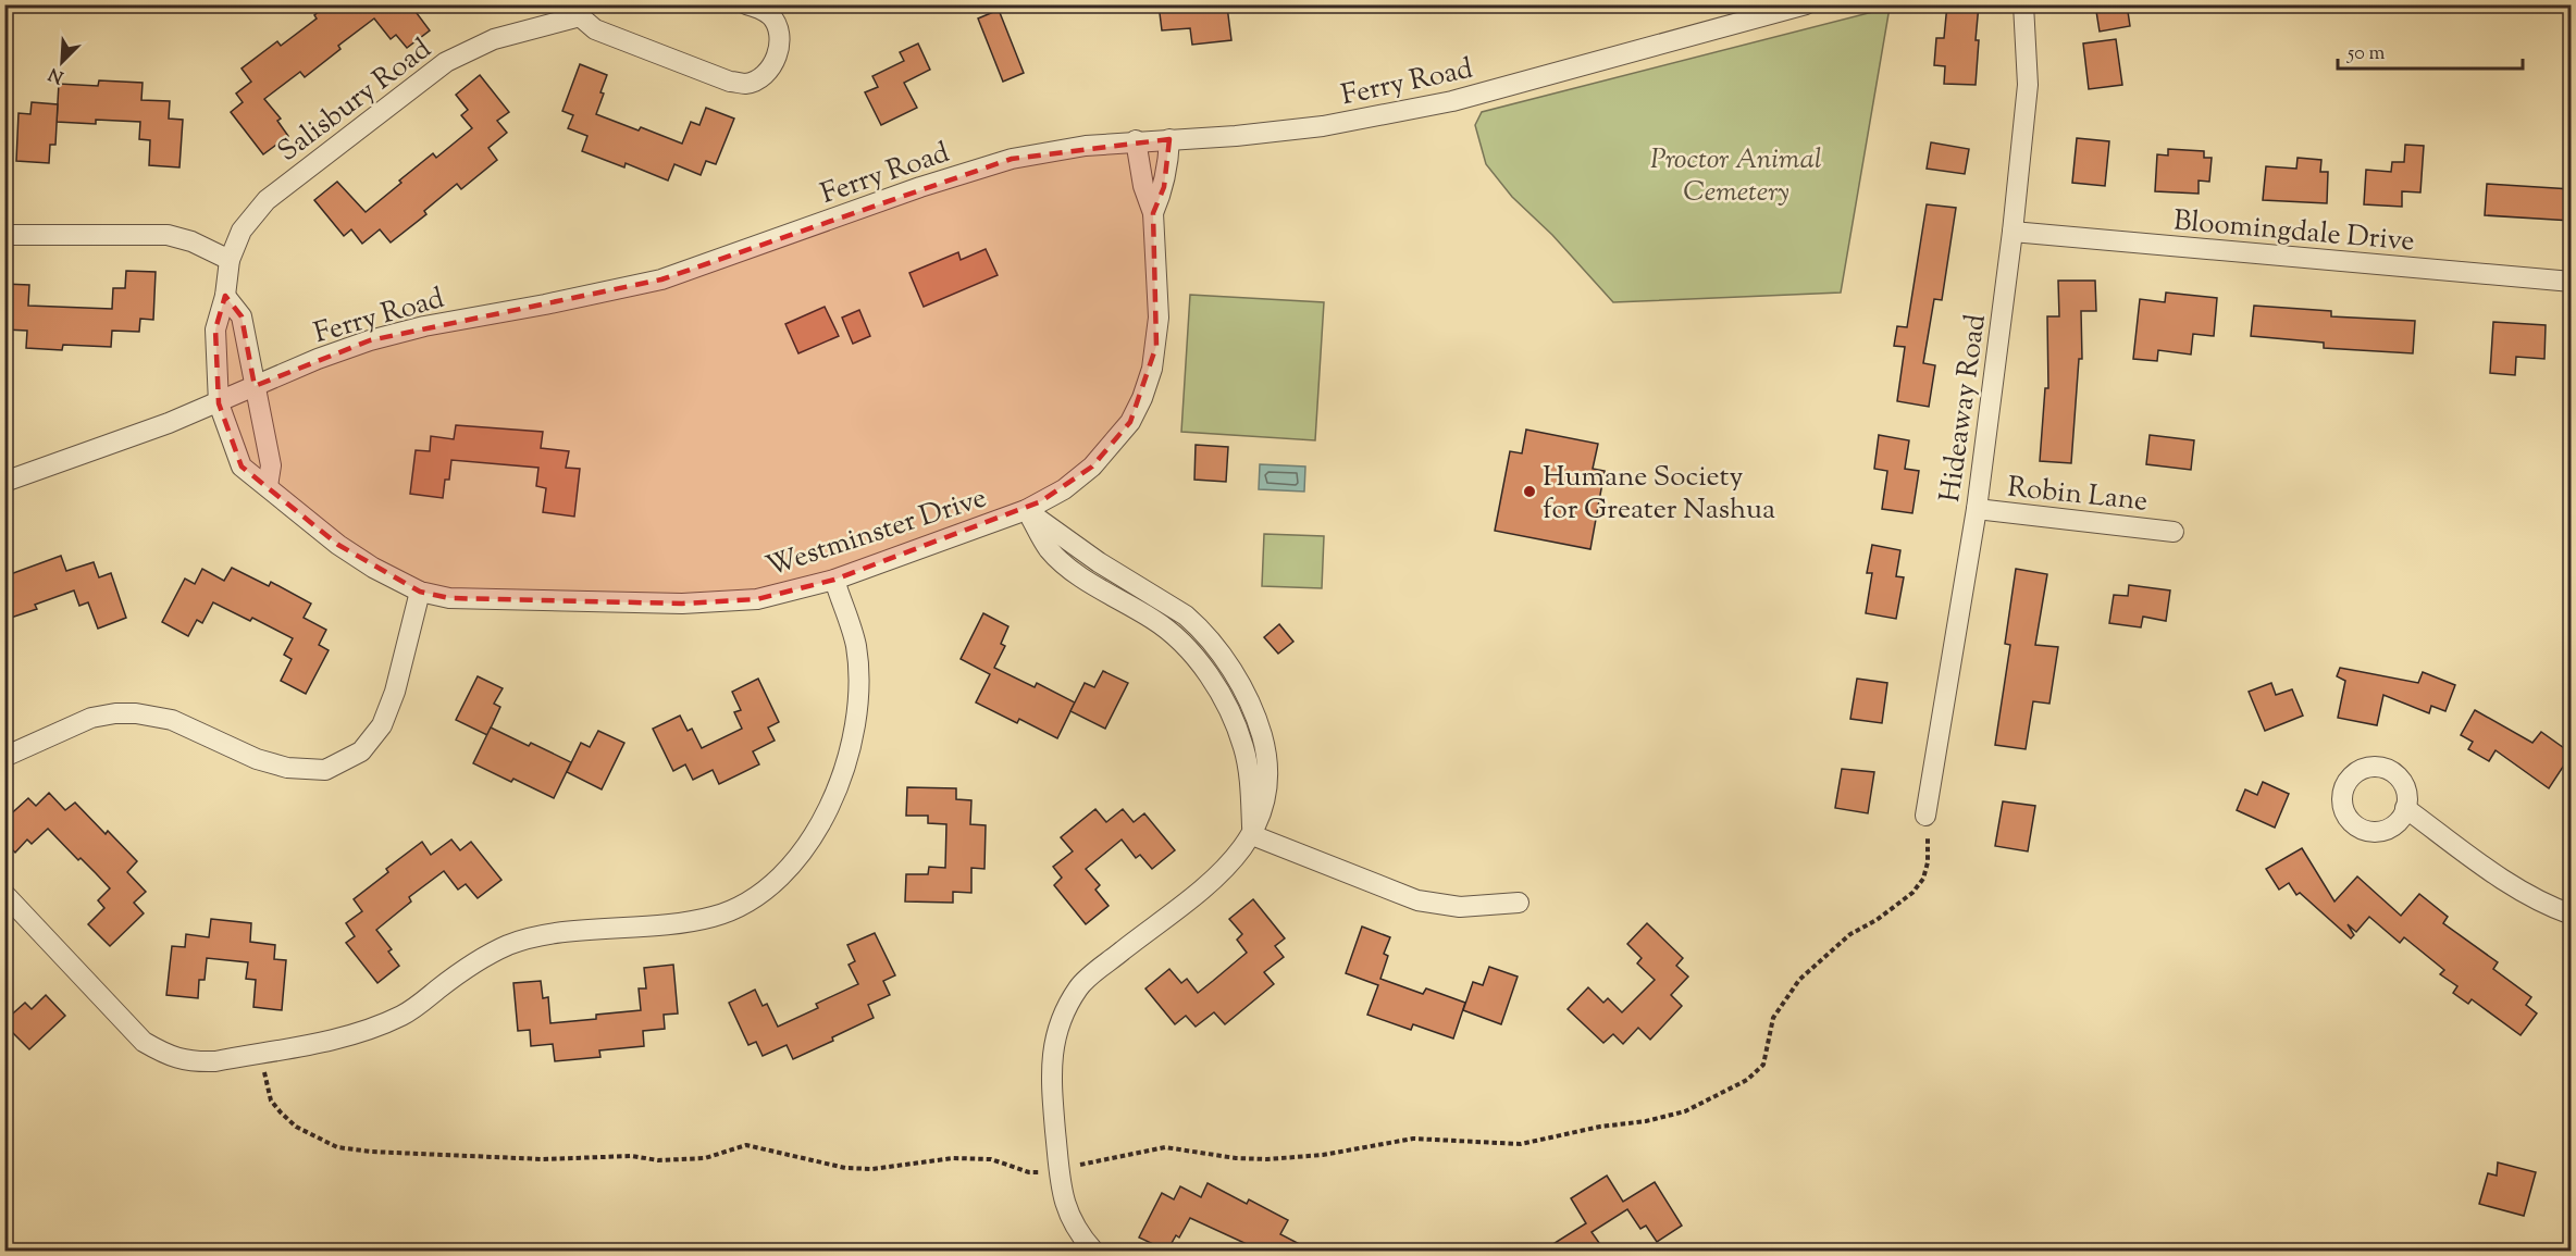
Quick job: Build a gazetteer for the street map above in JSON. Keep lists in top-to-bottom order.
{
  "streets": {
    "street": [
      "Ferry Road",
      "Salisbury Road",
      "Bloomingdale Drive",
      "Hideaway Road",
      "Robin Lane",
      "Westminster Drive"
    ]
  },
  "crossings": [
    ["Ferry Road", "Salisbury Road"],
    ["Ferry Road", "Westminster Drive"],
    ["Salisbury Road", "Westminster Drive"],
    ["Bloomingdale Drive", "Hideaway Road"],
    ["Hideaway Road", "Robin Lane"]
  ],
  "parks": ["Proctor Animal Cemetery"],
  "places": ["Humane Society for Greater Nashua"],
  "scale_bar": "50 m",
  "north": "bottom left"
}
